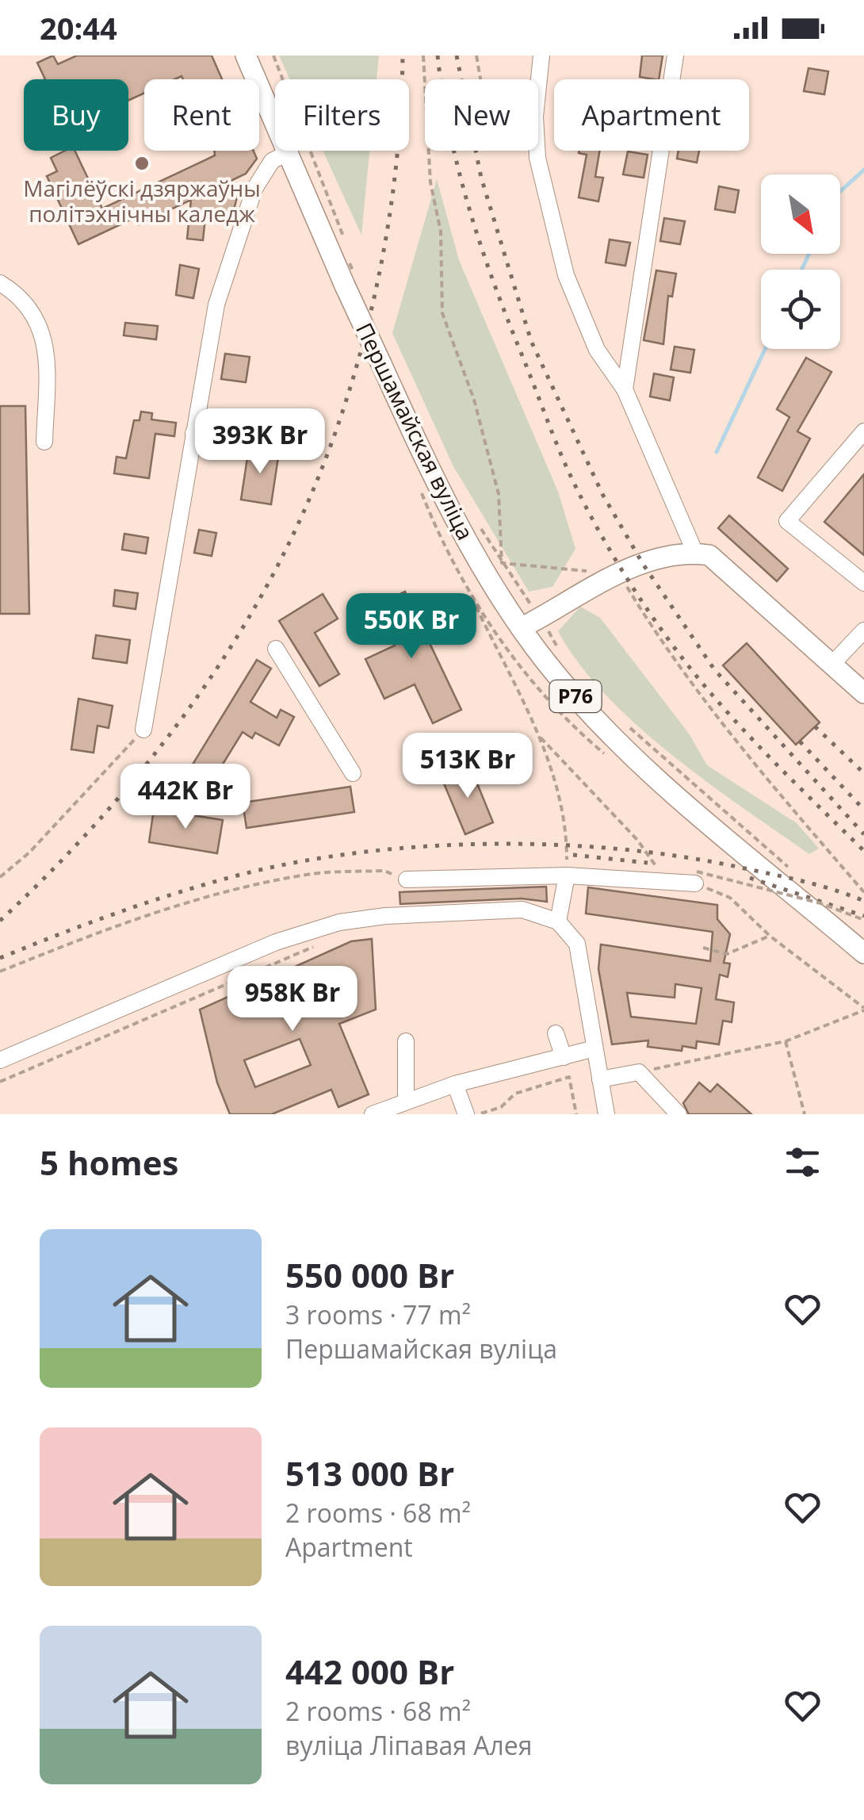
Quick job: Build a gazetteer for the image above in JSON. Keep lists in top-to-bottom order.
{
  "streets": {
    "main road": ["Першамайская вуліца", "Р76"]
  },
  "places": ["Магілёўскі дзяржаўны політэхнічны каледж"],
  "north": "bottom right",
  "page": {
    "status": "20:44",
    "chip": [
      "Buy",
      "Rent",
      "Filters",
      "New",
      "Apartment"
    ],
    "price": [
      "393K Br",
      "550K Br",
      "513K Br",
      "442K Br",
      "958K Br"
    ],
    "heading": "5 homes",
    "list": [
      {
        "name": "550 000 Br",
        "note": "3 rooms · 77 m² · Першамайская вуліца"
      },
      {
        "name": "513 000 Br",
        "note": "2 rooms · 68 m² · Apartment"
      },
      {
        "name": "442 000 Br",
        "note": "2 rooms · 68 m² · вуліца Ліпавая Алея"
      }
    ]
  }
}
